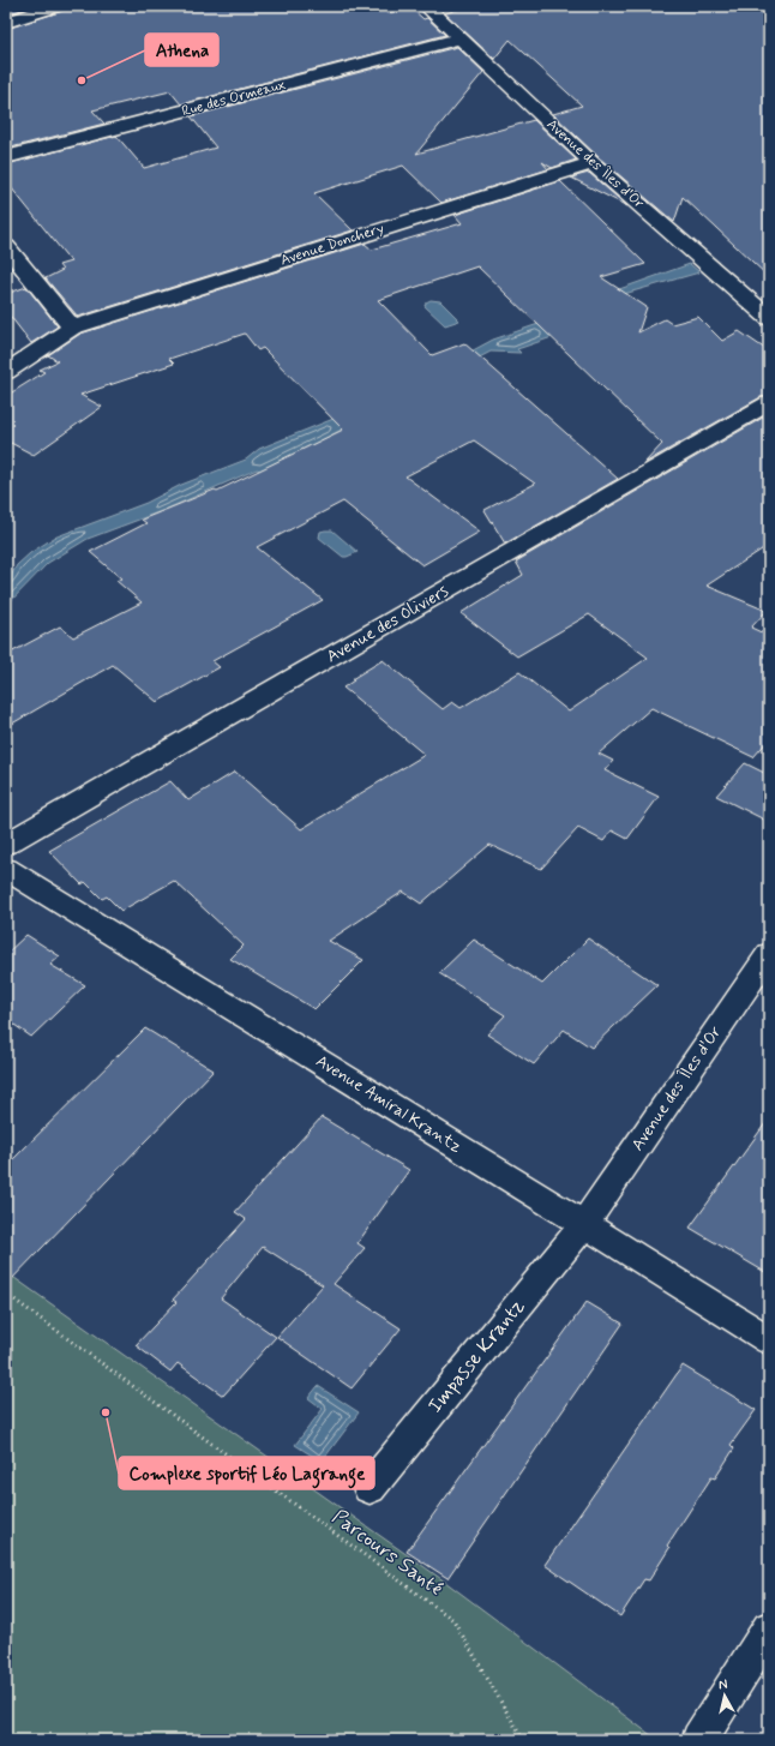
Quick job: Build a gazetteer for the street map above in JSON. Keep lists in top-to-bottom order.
{
  "streets": {
    "street": [
      "Rue des Ormeaux",
      "Avenue des Îles d'Or",
      "Avenue Donchery",
      "Avenue des Oliviers",
      "Avenue Amiral Krantz",
      "Impasse Krantz"
    ],
    "path": ["Parcours Santé"]
  },
  "crossings": [
    ["Rue des Ormeaux", "Avenue des Îles d'Or"],
    ["Avenue des Îles d'Or", "Avenue Donchery"],
    ["Avenue des Îles d'Or", "Avenue Amiral Krantz"],
    ["Avenue des Îles d'Or", "Impasse Krantz"],
    ["Avenue Amiral Krantz", "Impasse Krantz"]
  ],
  "places": ["Athena", "Complexe sportif Léo Lagrange"],
  "north": "top"
}
